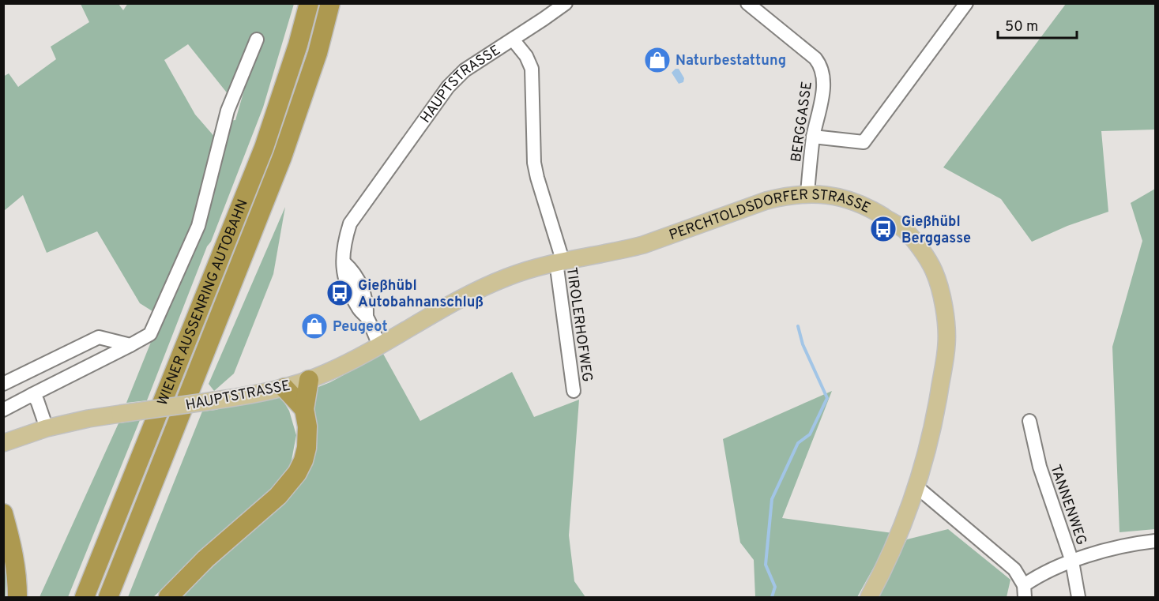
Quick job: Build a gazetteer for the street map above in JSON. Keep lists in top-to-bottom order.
{
  "streets": {
    "highway": ["WIENER AUSSENRING AUTOBAHN"],
    "main road": ["HAUPTSTRASSE", "PERCHTOLDSDORFER STRASSE"],
    "street": ["BERGGASSE", "TIROLERHOFWEG", "TANNENWEG"]
  },
  "crossings": [
    ["HAUPTSTRASSE", "PERCHTOLDSDORFER STRASSE"],
    ["HAUPTSTRASSE", "TIROLERHOFWEG"],
    ["BERGGASSE", "PERCHTOLDSDORFER STRASSE"],
    ["PERCHTOLDSDORFER STRASSE", "TIROLERHOFWEG"]
  ],
  "places": {
    "shop": ["Naturbestattung", "Peugeot"],
    "bus stop": ["Gießhübl Berggasse", "Gießhübl Autobahnanschluß"]
  },
  "scale_bar": "50 m"
}
